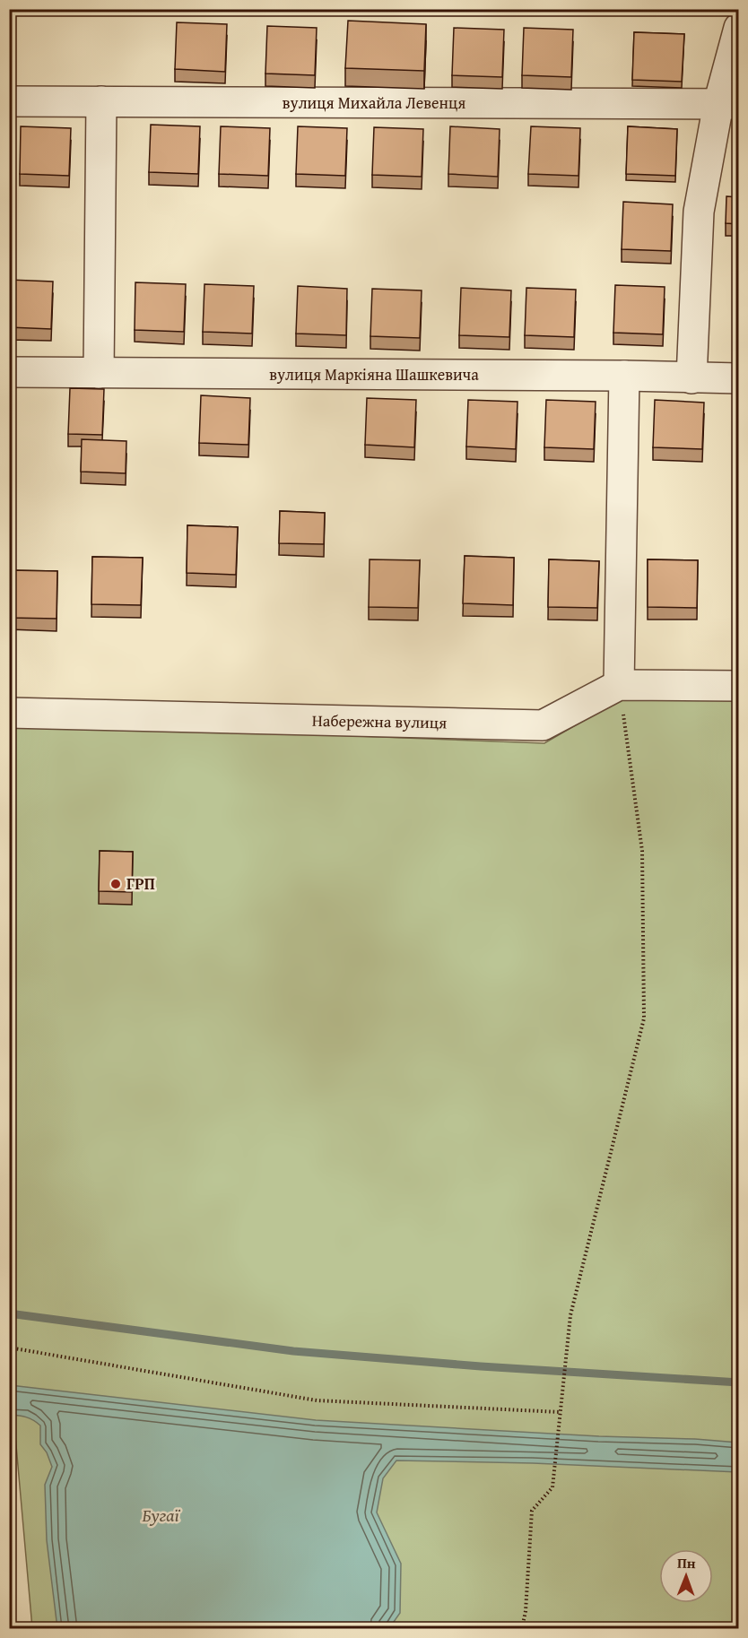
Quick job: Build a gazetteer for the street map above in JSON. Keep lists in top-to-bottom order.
{
  "streets": {
    "street": ["вулиця Михайла Левенця", "вулиця Маркіяна Шашкевича", "Набережна вулиця"]
  },
  "water": ["Бугаї"],
  "places": ["ГРП"],
  "north": "top"
}
